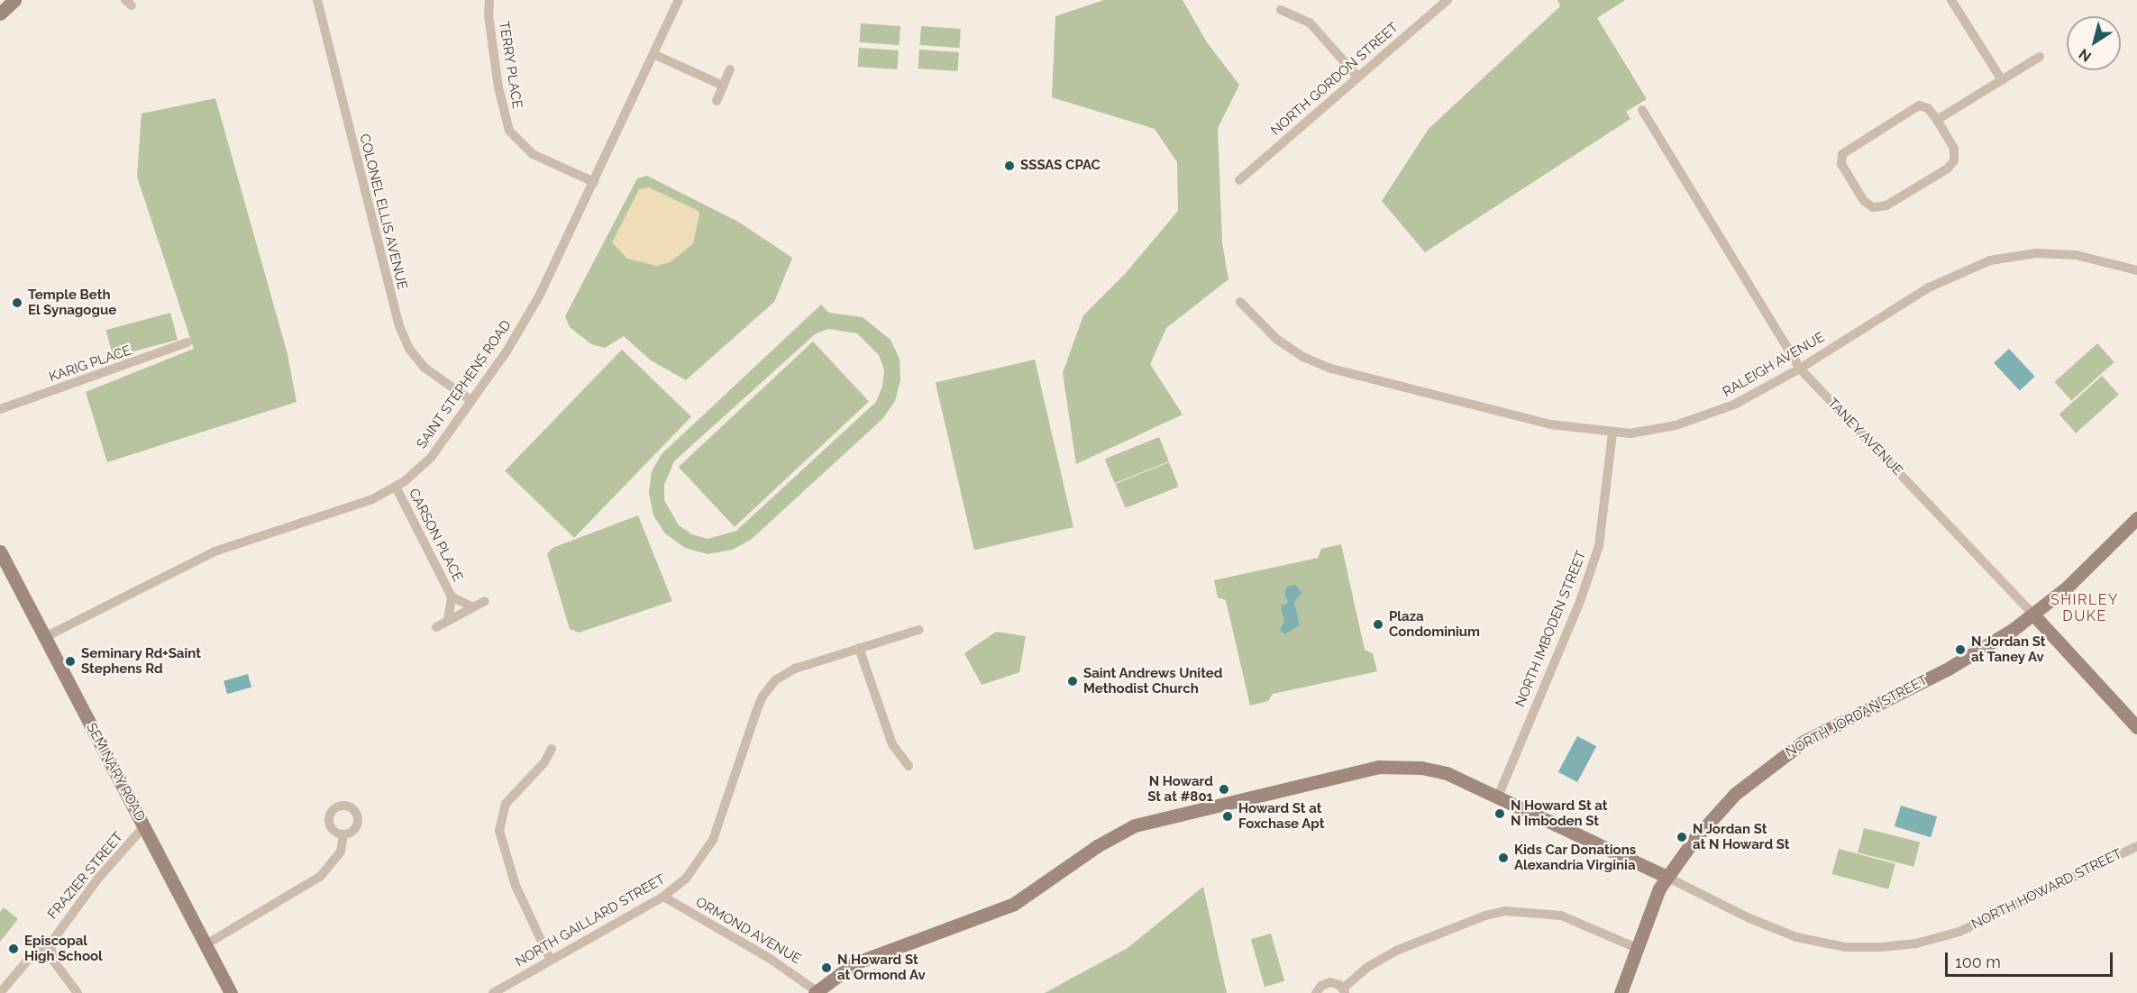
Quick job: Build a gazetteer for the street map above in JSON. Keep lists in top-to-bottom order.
{
  "streets": {
    "street": [
      "TERRY PLACE",
      "NORTH GORDON STREET",
      "COLONEL ELLIS AVENUE",
      "KARIG PLACE",
      "RALEIGH AVENUE",
      "SAINT STEPHENS ROAD",
      "TANEY AVENUE",
      "CARSON PLACE",
      "NORTH IMBODEN STREET",
      "NORTH JORDAN STREET",
      "SEMINARY ROAD",
      "FRAZIER STREET",
      "NORTH HOWARD STREET",
      "NORTH GAILLARD STREET",
      "ORMOND AVENUE"
    ]
  },
  "crossings": [
    ["TERRY PLACE", "SAINT STEPHENS ROAD"],
    ["COLONEL ELLIS AVENUE", "SAINT STEPHENS ROAD"],
    ["RALEIGH AVENUE", "TANEY AVENUE"],
    ["RALEIGH AVENUE", "NORTH IMBODEN STREET"],
    ["SAINT STEPHENS ROAD", "CARSON PLACE"],
    ["SAINT STEPHENS ROAD", "SEMINARY ROAD"],
    ["TANEY AVENUE", "NORTH JORDAN STREET"],
    ["NORTH IMBODEN STREET", "NORTH HOWARD STREET"],
    ["NORTH JORDAN STREET", "NORTH HOWARD STREET"],
    ["SEMINARY ROAD", "FRAZIER STREET"],
    ["NORTH HOWARD STREET", "ORMOND AVENUE"],
    ["NORTH GAILLARD STREET", "ORMOND AVENUE"]
  ],
  "districts": ["SHIRLEY DUKE"],
  "places": [
    "SSSAS CPAC",
    "Temple Beth El Synagogue",
    "Plaza Condominium",
    "N Jordan St at Taney Av",
    "Seminary Rd+Saint Stephens Rd",
    "Saint Andrews United Methodist Church",
    "N Howard St at #801",
    "N Howard St at N Imboden St",
    "Howard St at Foxchase Apt",
    "N Jordan St at N Howard St",
    "Kids Car Donations Alexandria Virginia",
    "Episcopal High School",
    "N Howard St at Ormond Av"
  ],
  "scale_bar": "100 m",
  "north": "bottom left"
}
